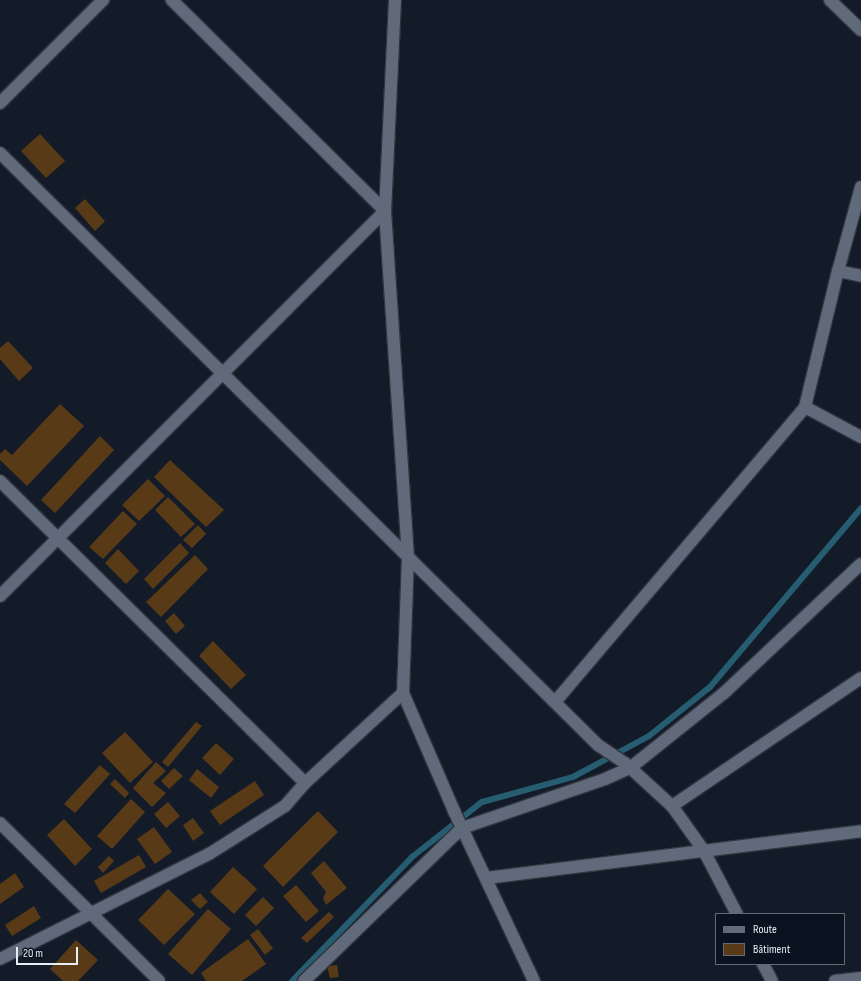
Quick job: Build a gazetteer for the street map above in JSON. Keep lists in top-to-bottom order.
{
  "legend": ["Route", "Bâtiment"],
  "scale_bar": "20 m"
}
